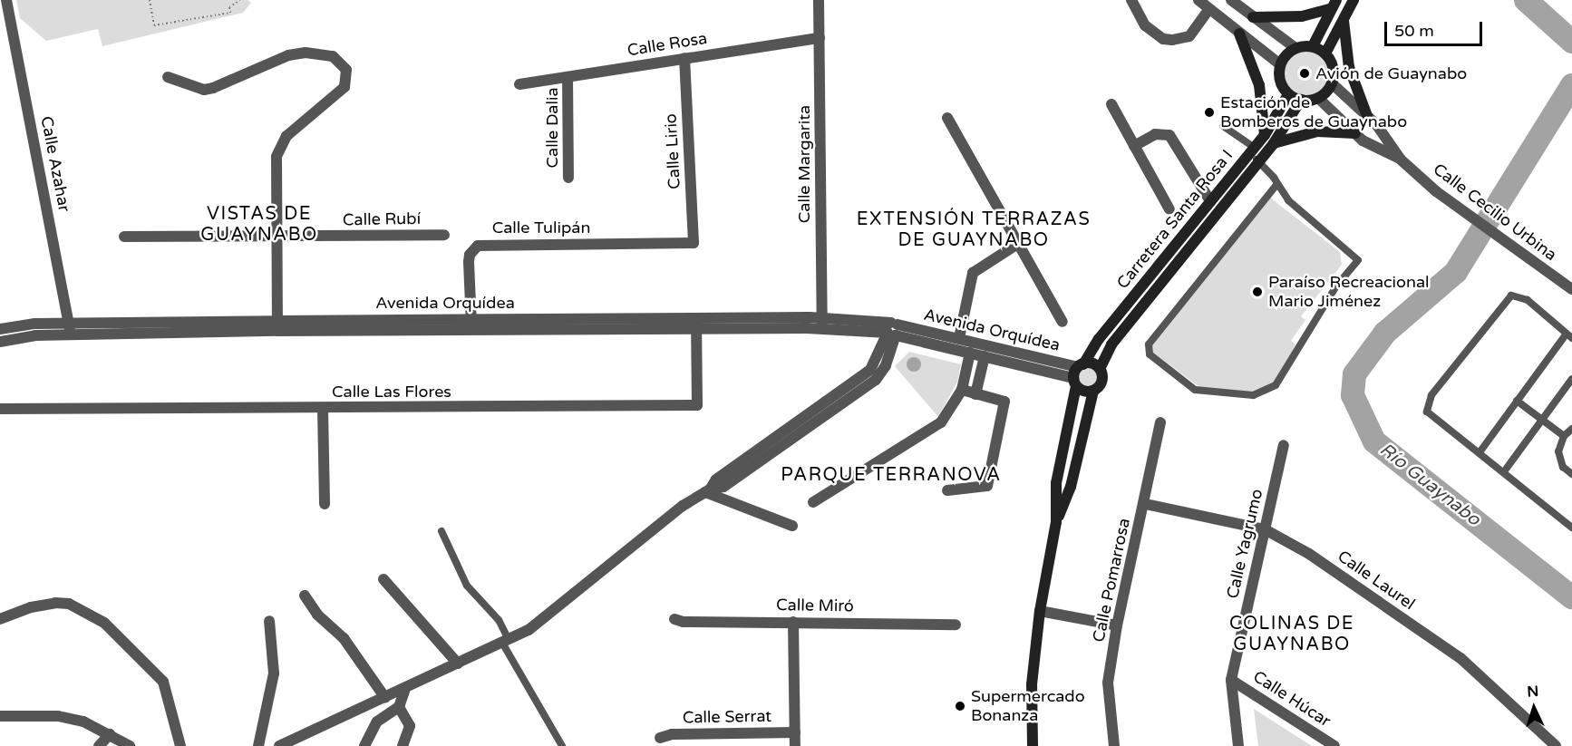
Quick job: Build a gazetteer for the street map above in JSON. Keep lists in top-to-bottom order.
{
  "streets": {
    "street": [
      "Calle Rosa",
      "Calle Dalia",
      "Calle Lirio",
      "Calle Azahar",
      "Calle Margarita",
      "Calle Cecilio Urbina",
      "Calle Rubí",
      "Carretera Santa Rosa I",
      "Calle Tulipán",
      "Avenida Orquídea",
      "Calle Las Flores",
      "Calle Yagrumo",
      "Calle Pomarrosa",
      "Calle Laurel",
      "Calle Miró",
      "Calle Húcar",
      "Calle Serrat"
    ]
  },
  "crossings": [
    ["Calle Rosa", "Calle Dalia"],
    ["Calle Rosa", "Calle Lirio"],
    ["Calle Rosa", "Calle Margarita"],
    ["Calle Lirio", "Calle Tulipán"],
    ["Calle Azahar", "Avenida Orquídea"],
    ["Calle Margarita", "Avenida Orquídea"],
    ["Calle Cecilio Urbina", "Carretera Santa Rosa I"],
    ["Carretera Santa Rosa I", "Avenida Orquídea"],
    ["Calle Tulipán", "Avenida Orquídea"],
    ["Avenida Orquídea", "Calle Las Flores"],
    ["Calle Yagrumo", "Calle Laurel"],
    ["Calle Yagrumo", "Calle Húcar"],
    ["Calle Pomarrosa", "Calle Laurel"]
  ],
  "districts": [
    "VISTAS DE GUAYNABO",
    "EXTENSIÓN TERRAZAS DE GUAYNABO",
    "PARQUE TERRANOVA",
    "COLINAS DE GUAYNABO"
  ],
  "water": ["Río Guaynabo"],
  "places": [
    "Avión de Guaynabo",
    "Estación de Bomberos de Guaynabo",
    "Paraíso Recreacional Mario Jiménez",
    "Supermercado Bonanza"
  ],
  "scale_bar": "50 m",
  "north": "top"
}
